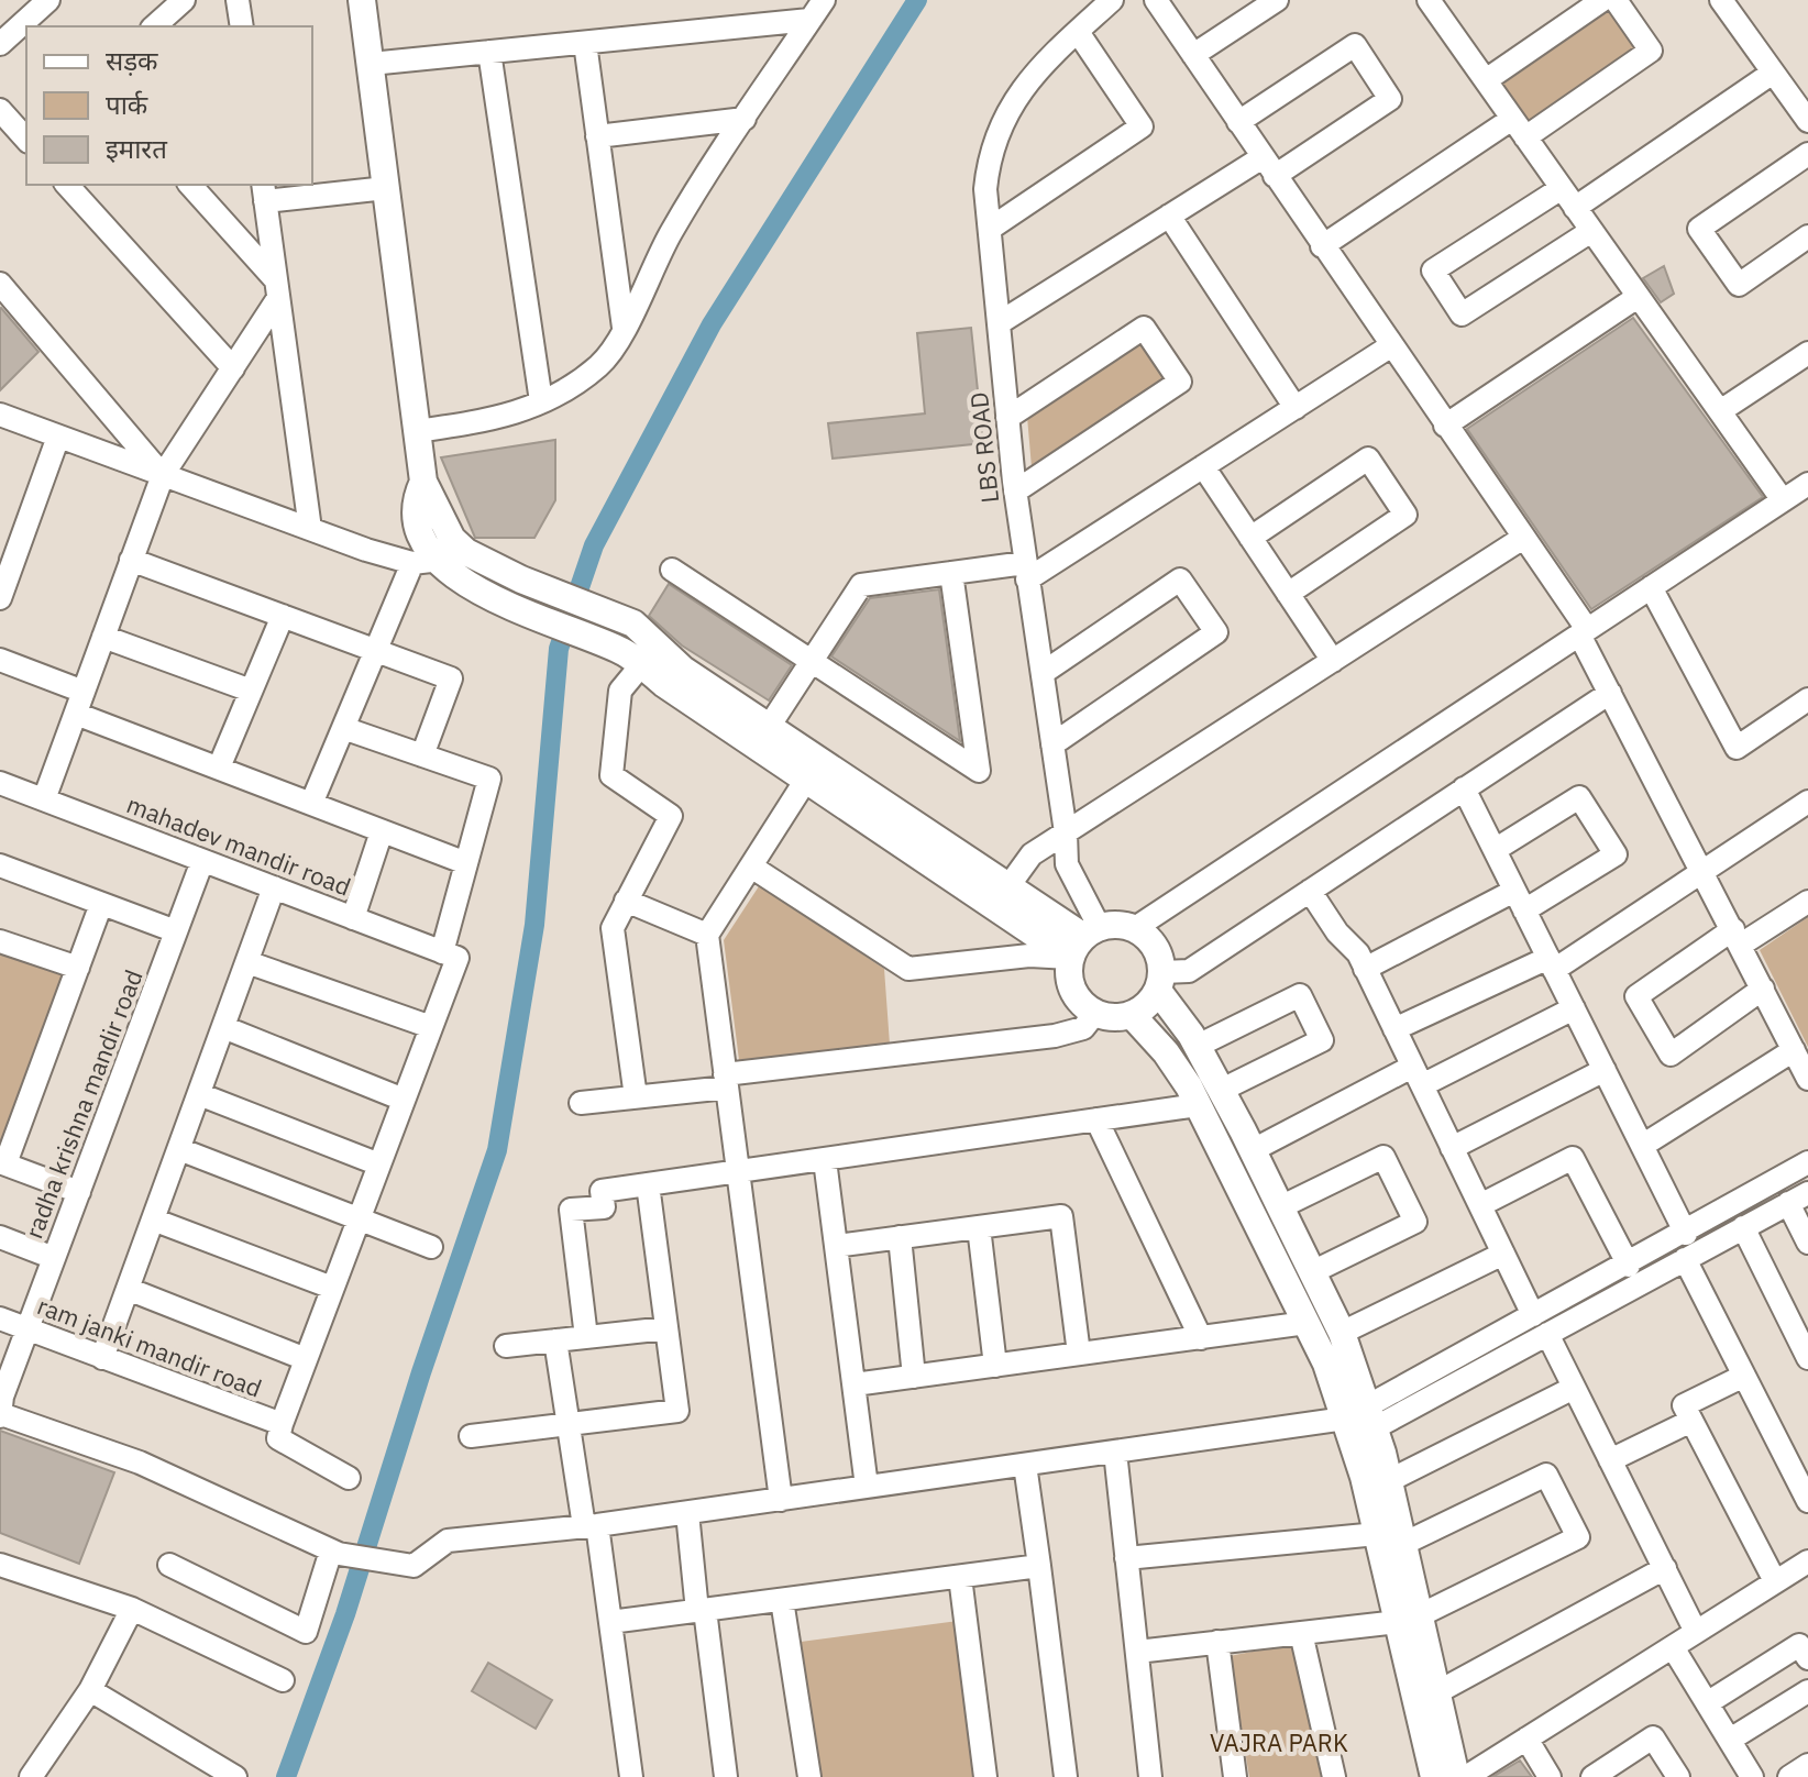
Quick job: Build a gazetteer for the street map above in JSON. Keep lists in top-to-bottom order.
{
  "streets": {
    "street": [
      "LBS ROAD",
      "mahadev mandir road",
      "radha krishna mandir road",
      "ram janki mandir road"
    ]
  },
  "crossings": [
    ["mahadev mandir road", "radha krishna mandir road"],
    ["radha krishna mandir road", "ram janki mandir road"]
  ],
  "parks": ["VAJRA PARK"],
  "legend": ["सड़क", "पार्क", "इमारत"]
}
